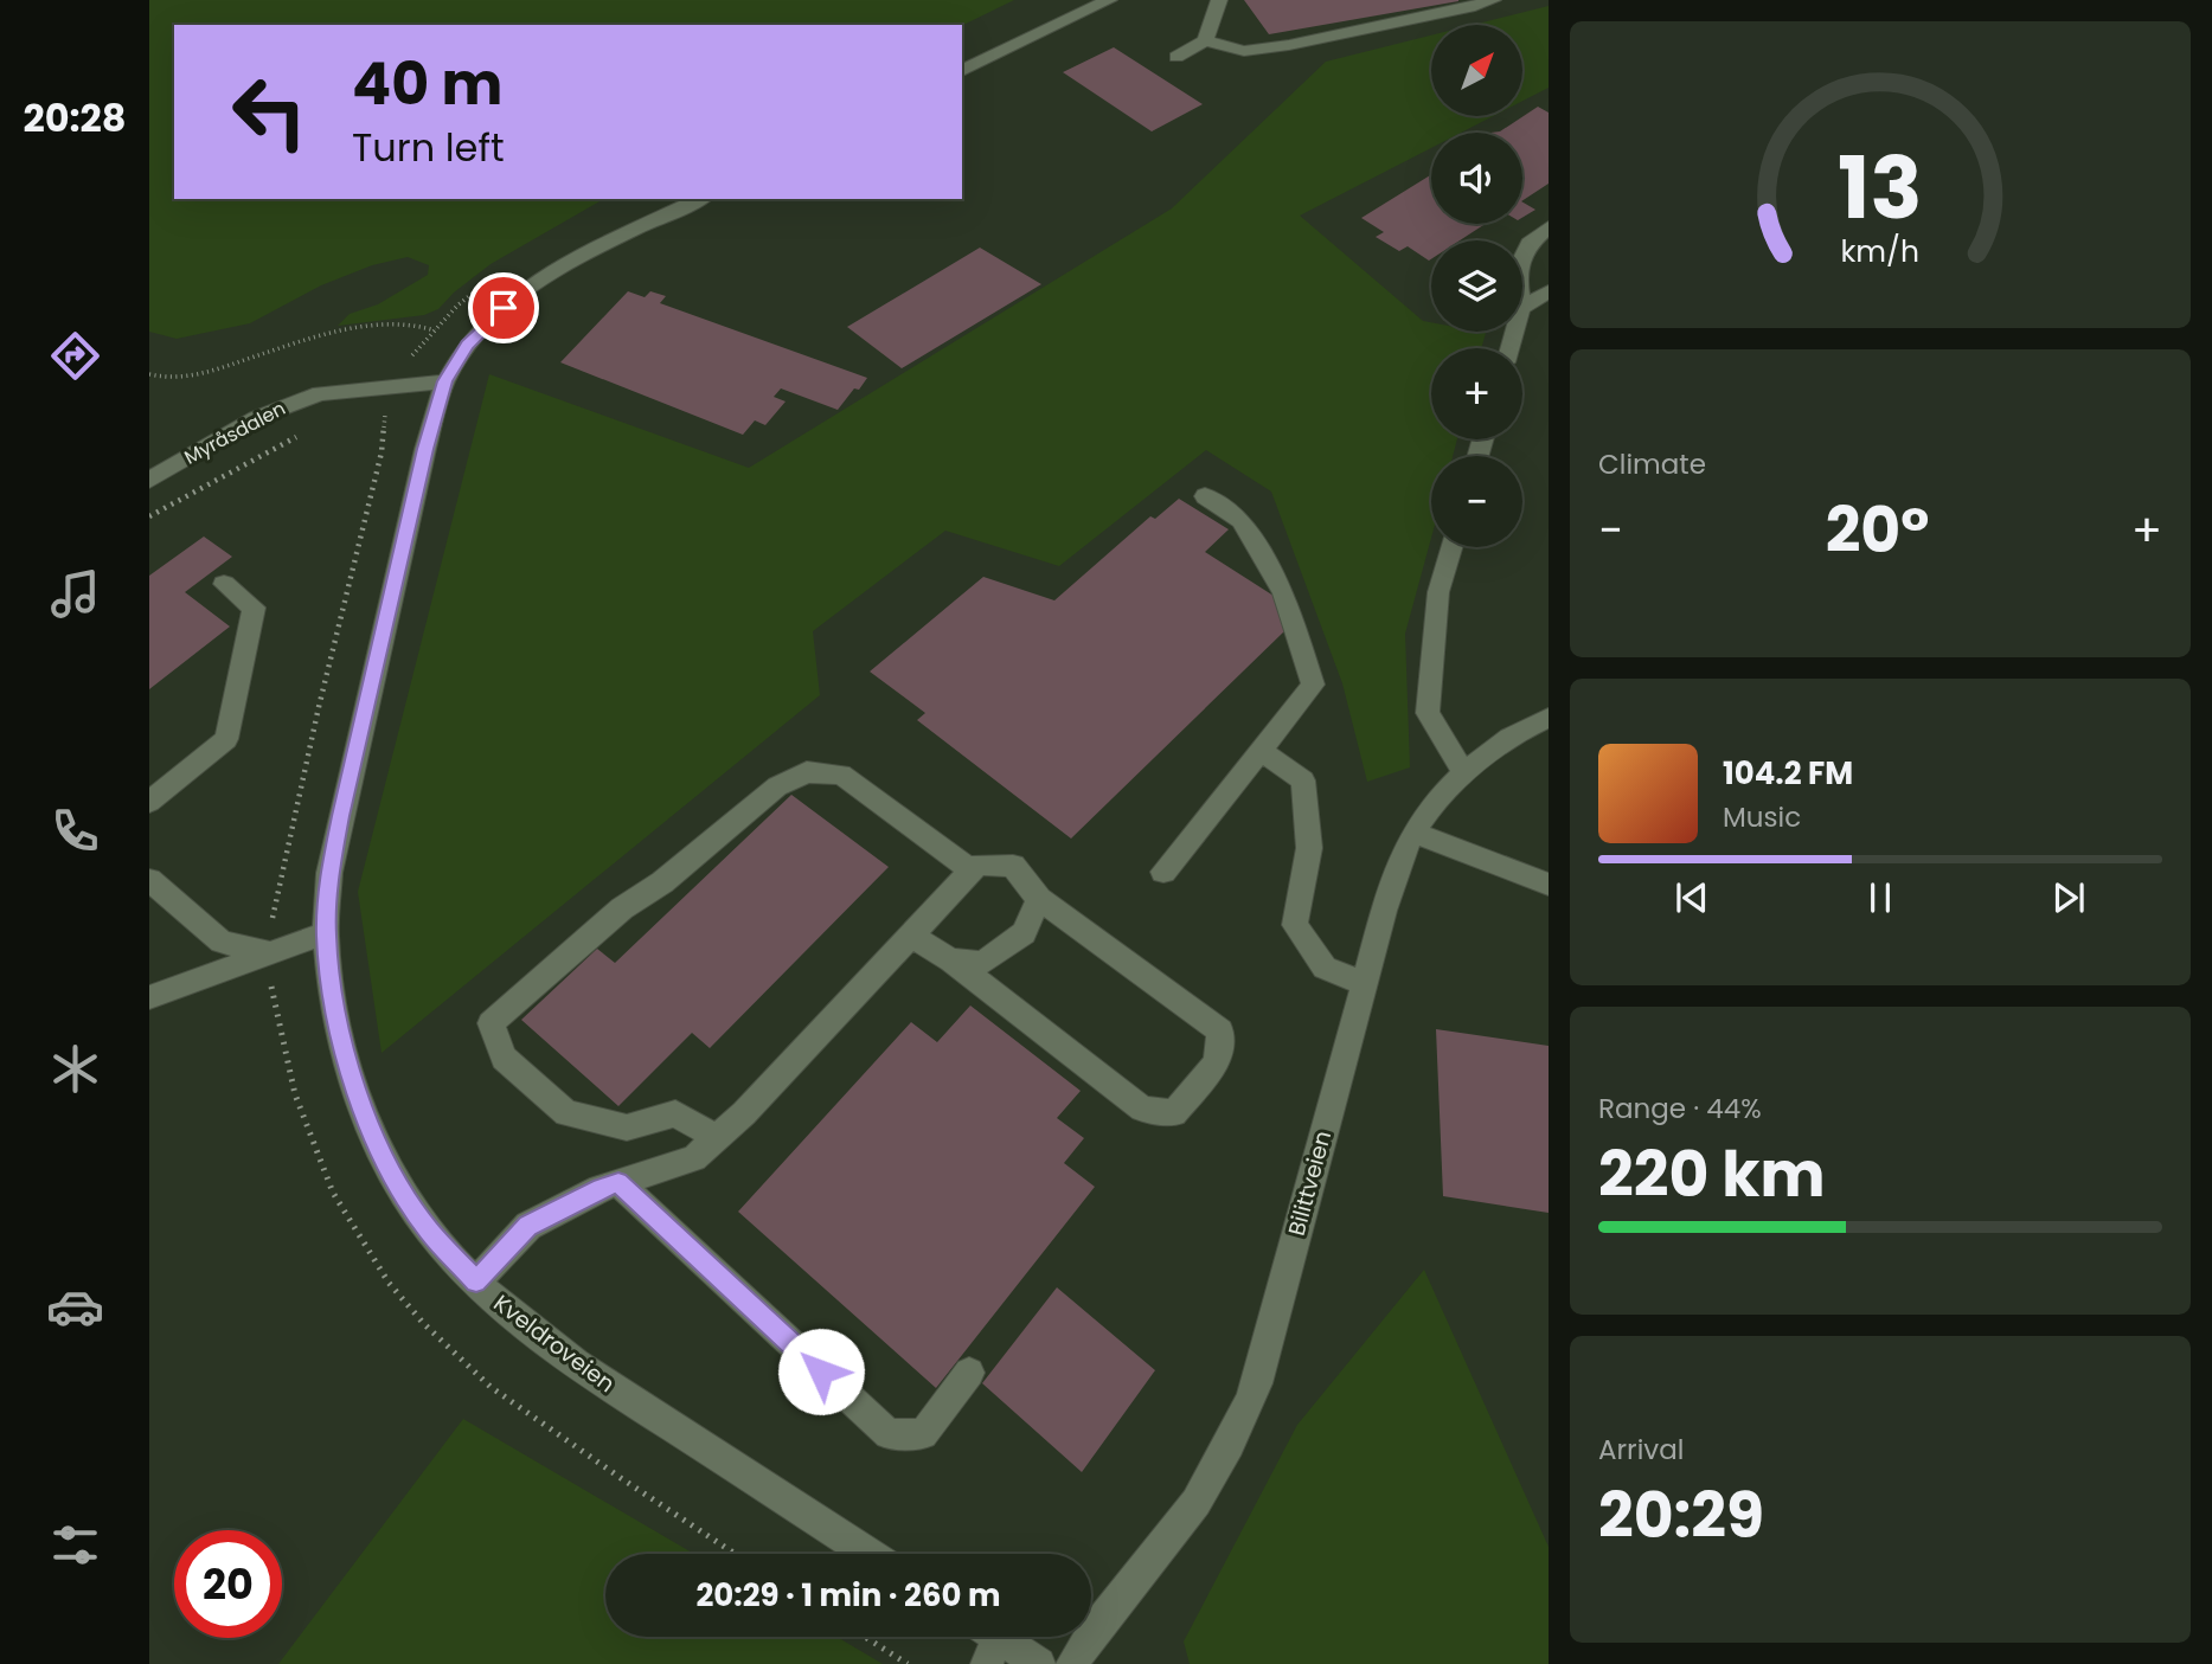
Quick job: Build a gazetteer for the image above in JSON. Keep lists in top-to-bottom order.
{
  "streets": {
    "street": ["Myråsdalen", "Bilittveien", "Kveldroveien"]
  },
  "crossings": [
    ["Myråsdalen", "Kveldroveien"]
  ],
  "north": "top right",
  "page": {
    "tabs": "20:28",
    "map_buttons": ["+", "−"],
    "turn": ["40 m", "Turn left"],
    "tile": [
      "Climate",
      ["Range · 44%", "220 km"],
      ["Arrival", "20:29"]
    ],
    "heat": ["−", "20°", "+"],
    "song": ["104.2 FM", "Music"],
    "limit": "20",
    "trip": "20:29 · 1 min · 260 m",
    "gauge": ["13", "km/h"]
  }
}
